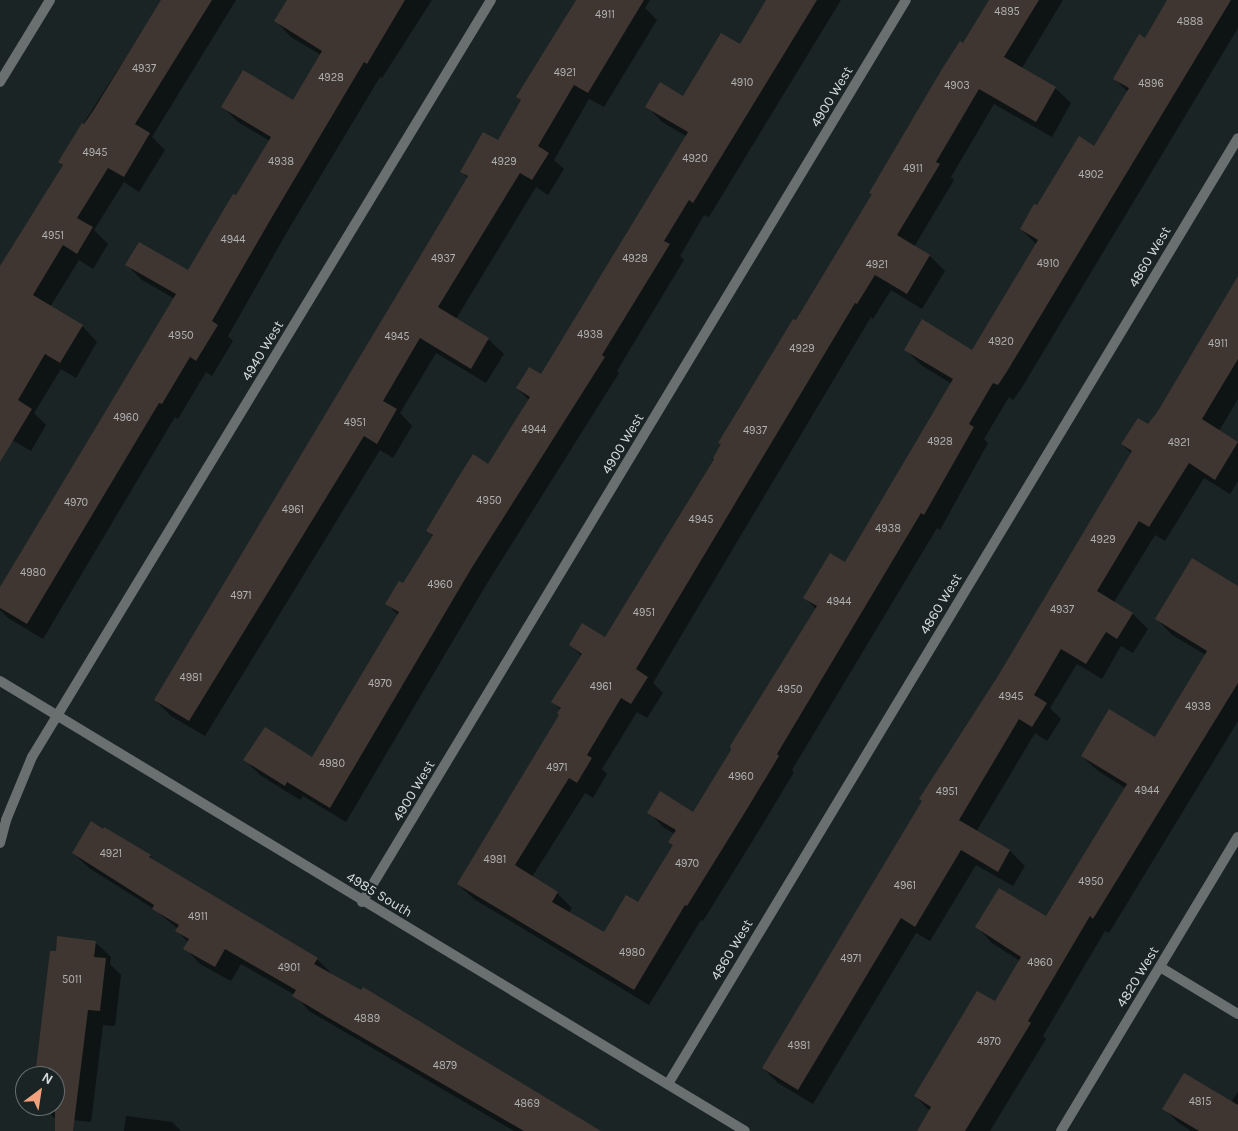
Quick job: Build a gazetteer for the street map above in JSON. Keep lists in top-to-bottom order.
{
  "streets": {
    "street": [
      "4900 West",
      "4860 West",
      "4940 West",
      "4985 South",
      "4820 West"
    ]
  },
  "crossings": [
    ["4900 West", "4985 South"],
    ["4860 West", "4985 South"],
    ["4940 West", "4985 South"]
  ],
  "house_numbers": [
    "4895",
    "4911",
    "4888",
    "4937",
    "4921",
    "4928",
    "4910",
    "4896",
    "4903",
    "4945",
    "4920",
    "4938",
    "4929",
    "4911",
    "4902",
    "4951",
    "4944",
    "4937",
    "4928",
    "4910",
    "4921",
    "4938",
    "4950",
    "4945",
    "4920",
    "4911",
    "4929",
    "4960",
    "4951",
    "4944",
    "4937",
    "4928",
    "4921",
    "4950",
    "4970",
    "4961",
    "4945",
    "4938",
    "4929",
    "4980",
    "4960",
    "4971",
    "4944",
    "4937",
    "4951",
    "4981",
    "4970",
    "4961",
    "4950",
    "4945",
    "4938",
    "4980",
    "4971",
    "4960",
    "4944",
    "4951",
    "4921",
    "4981",
    "4970",
    "4950",
    "4961",
    "4911",
    "4980",
    "4971",
    "4960",
    "4901",
    "5011",
    "4889",
    "4970",
    "4981",
    "4879",
    "4815",
    "4869"
  ],
  "north": "top right"
}
